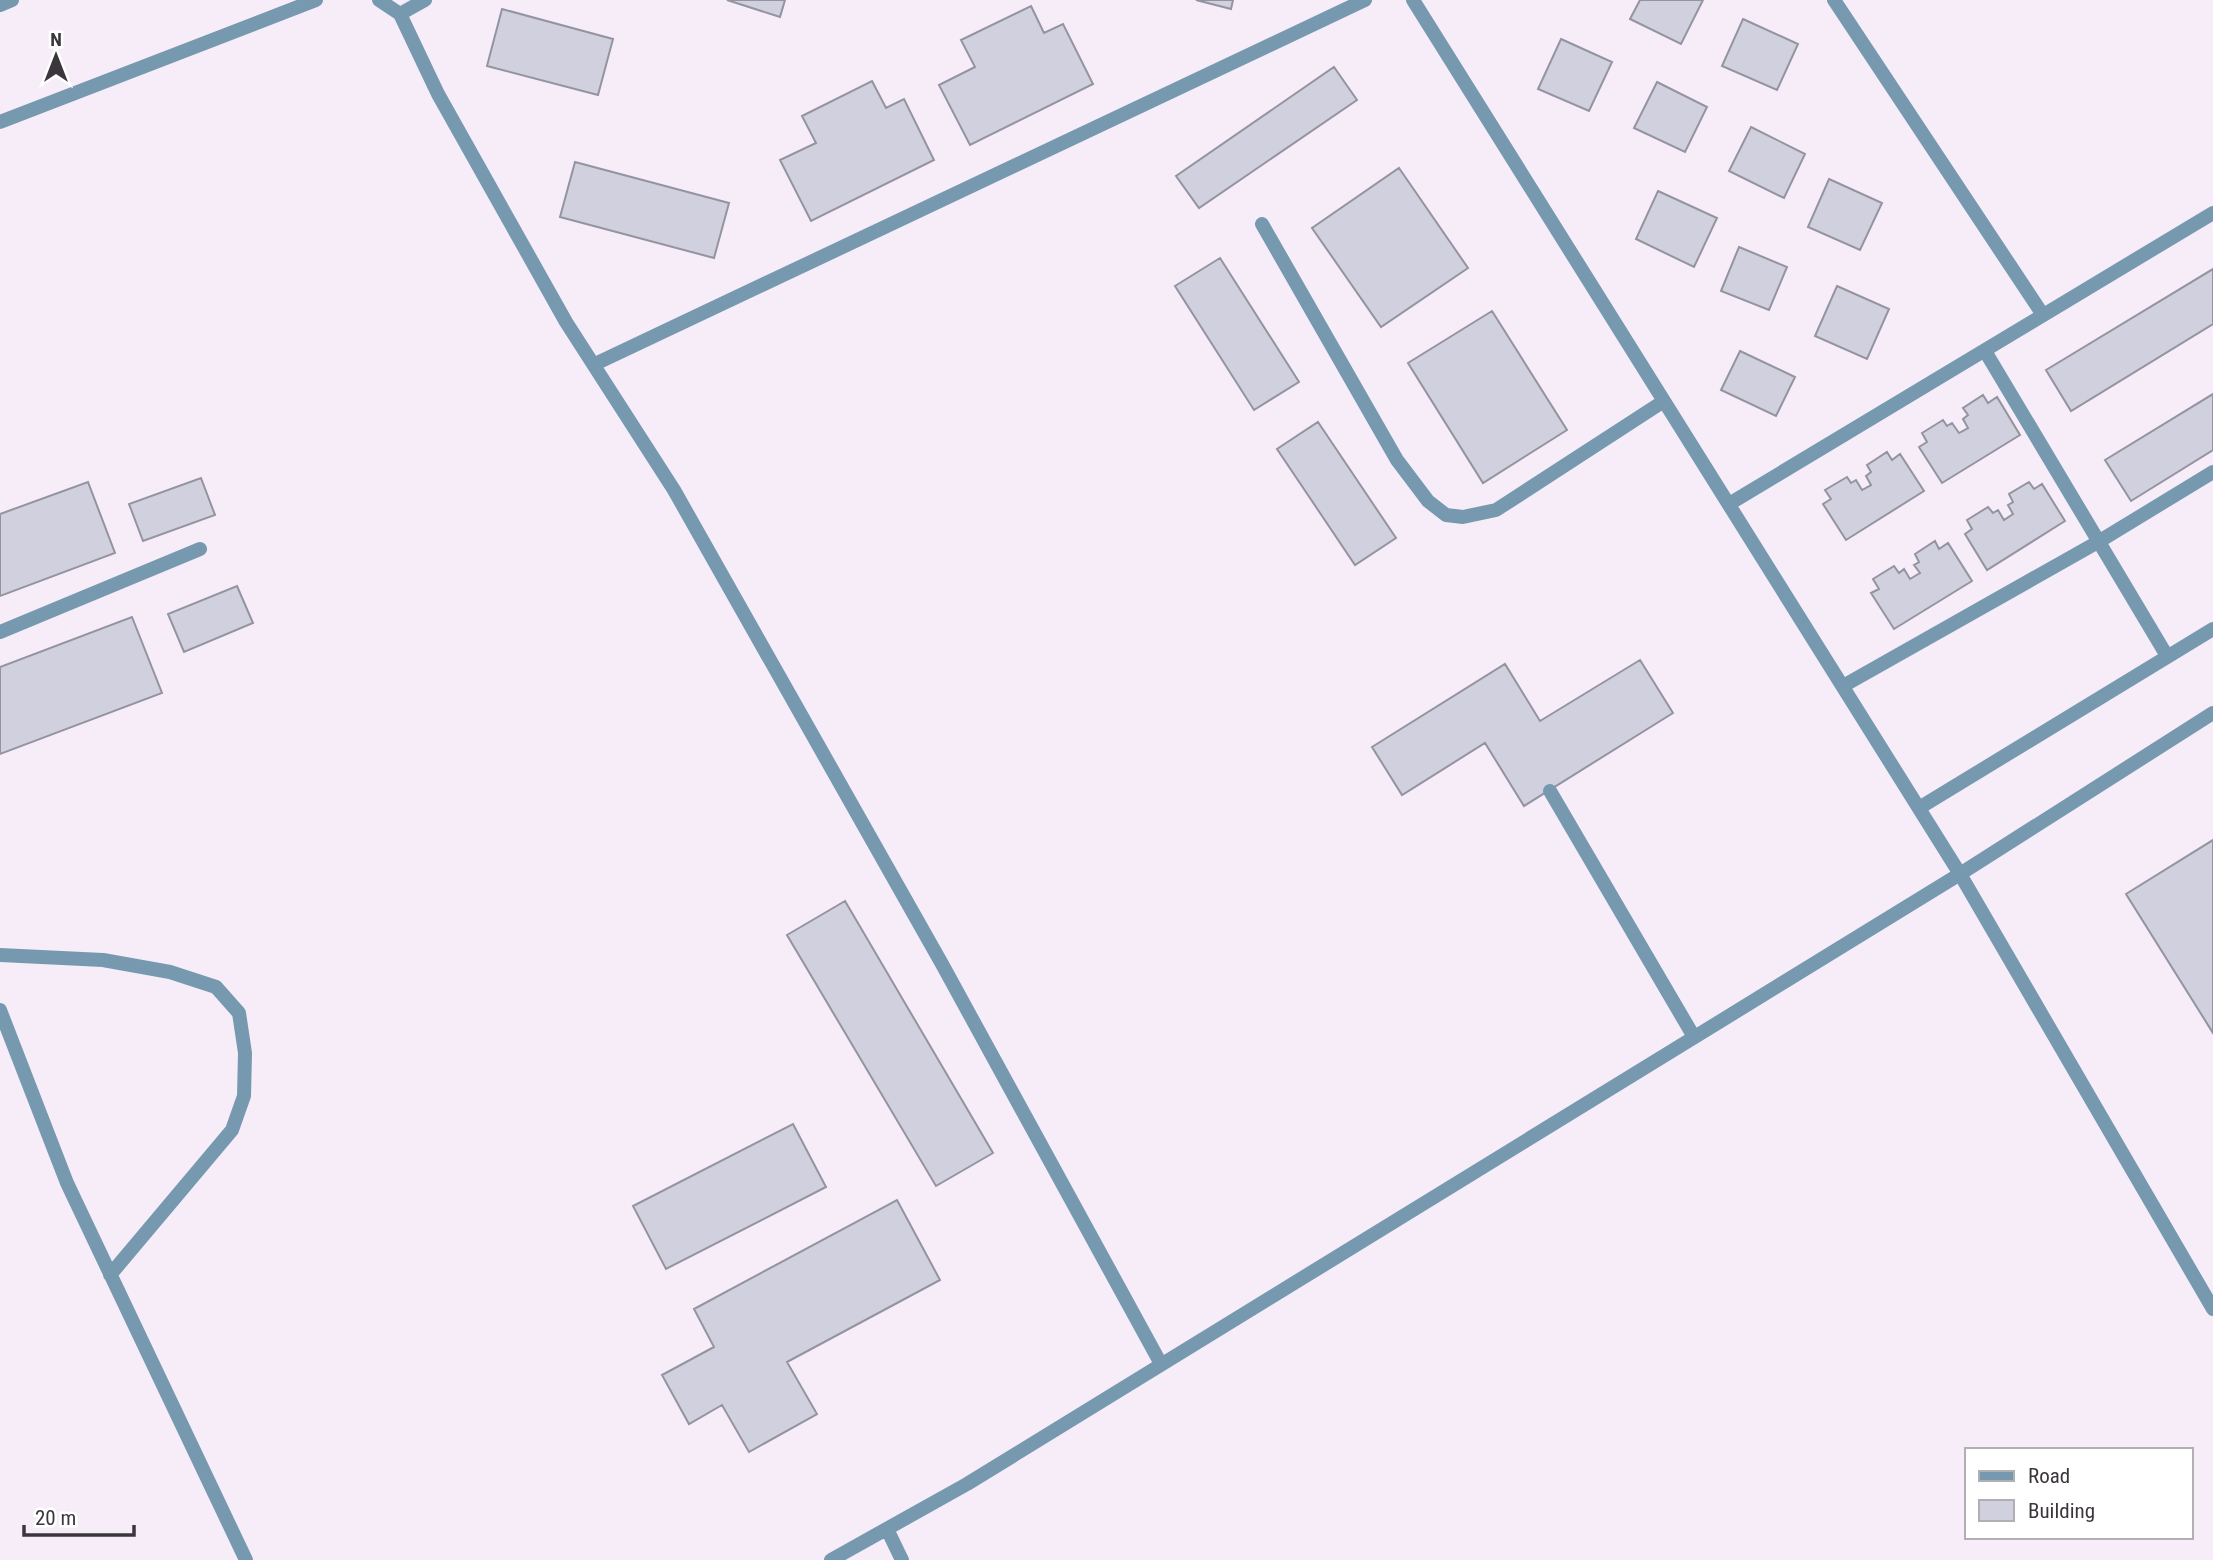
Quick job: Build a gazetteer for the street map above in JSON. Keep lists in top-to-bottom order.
{
  "legend": ["Road", "Building"],
  "scale_bar": "20 m",
  "north": "top"
}
